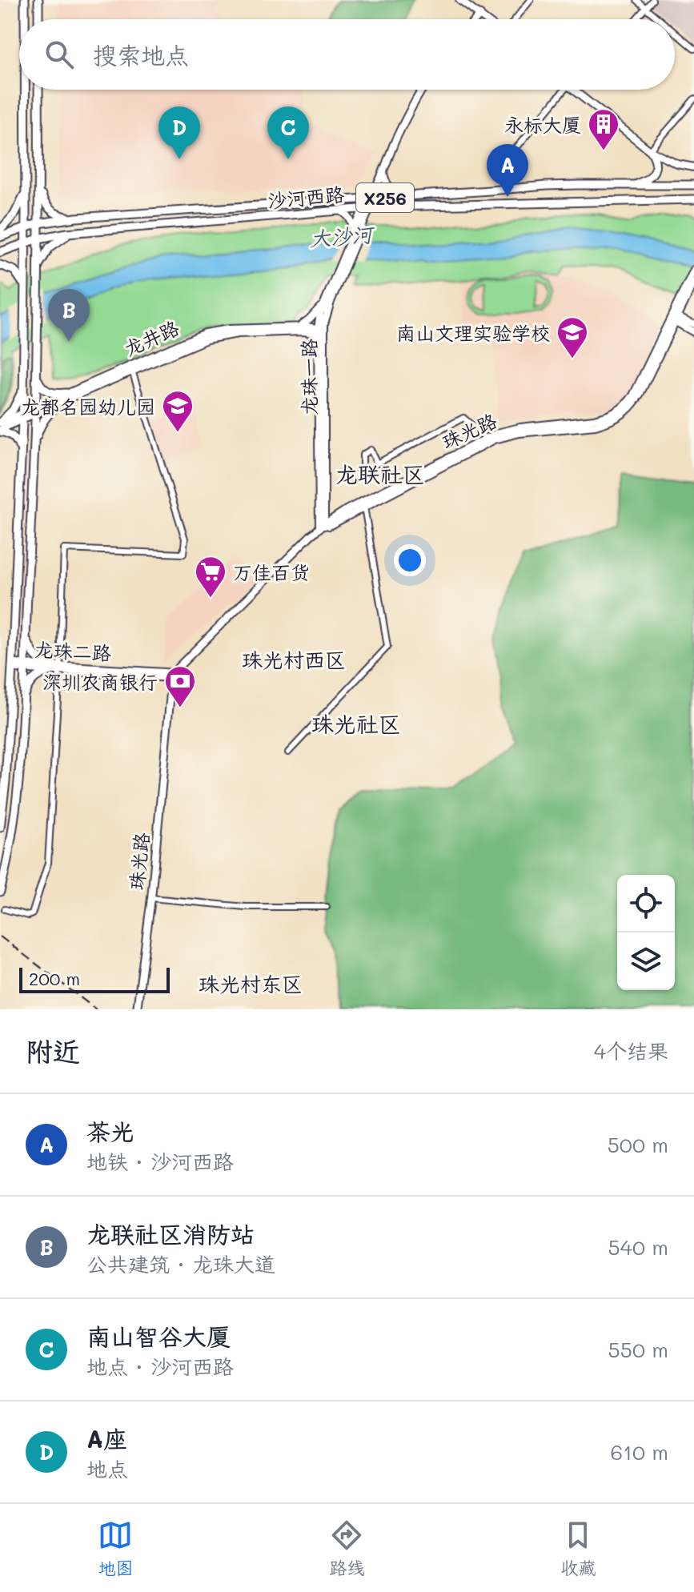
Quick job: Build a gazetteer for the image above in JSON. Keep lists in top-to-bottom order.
{
  "streets": {
    "main road": ["沙河西路", "X256"],
    "street": [
      "龙井路",
      "龙珠一路",
      "珠光路",
      "龙珠二路"
    ]
  },
  "crossings": [
    ["沙河西路", "X256"],
    ["沙河西路", "龙珠一路"],
    ["龙井路", "龙珠一路"],
    ["龙珠一路", "珠光路"],
    ["珠光路", "龙珠二路"]
  ],
  "districts": [
    "龙联社区",
    "珠光村西区",
    "珠光社区",
    "珠光村东区"
  ],
  "water": ["大沙河"],
  "places": {
    "building": ["永标大厦"],
    "school or university": ["南山文理实验学校", "龙都名园幼儿园"],
    "supermarket": ["万佳百货"],
    "bank": ["深圳农商银行"]
  },
  "scale_bar": "200 m",
  "page": {
    "search": "搜索地点",
    "pins": [
      "C",
      "D",
      "A",
      "B"
    ],
    "scale": "200 m",
    "heading": ["附近", "4个结果"],
    "list": [
      {
        "mark": "A",
        "name": "茶光",
        "note": "地铁 · 沙河西路",
        "value": "500 m"
      },
      {
        "mark": "B",
        "name": "龙联社区消防站",
        "note": "公共建筑 · 龙珠大道",
        "value": "540 m"
      },
      {
        "mark": "C",
        "name": "南山智谷大厦",
        "note": "地点 · 沙河西路",
        "value": "550 m"
      },
      {
        "mark": "D",
        "name": "A座",
        "note": "地点",
        "value": "610 m"
      }
    ],
    "nav": ["地图", "路线", "收藏"]
  }
}
